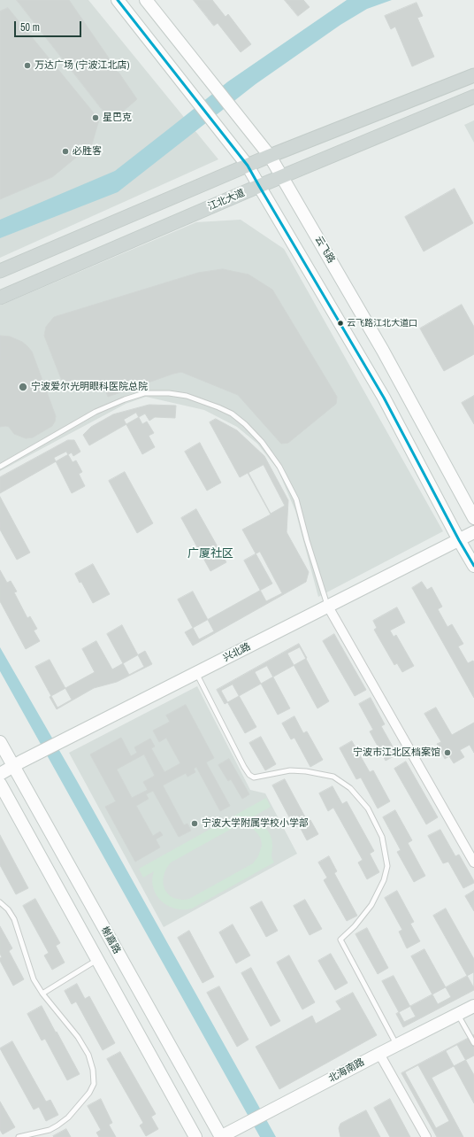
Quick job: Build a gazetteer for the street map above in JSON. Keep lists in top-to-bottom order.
{
  "streets": {
    "main road": [
      "江北大道",
      "云飞路",
      "兴北路",
      "榭嘉路",
      "北海南路"
    ]
  },
  "crossings": [
    ["江北大道", "云飞路"],
    ["兴北路", "榭嘉路"],
    ["榭嘉路", "北海南路"]
  ],
  "districts": ["广厦社区"],
  "places": [
    "万达广场 (宁波江北店)",
    "星巴克",
    "必胜客",
    "云飞路江北大道口",
    "宁波爱尔光明眼科医院总院",
    "宁波市江北区档案馆",
    "宁波大学附属学校小学部"
  ],
  "scale_bar": "50 m"
}
